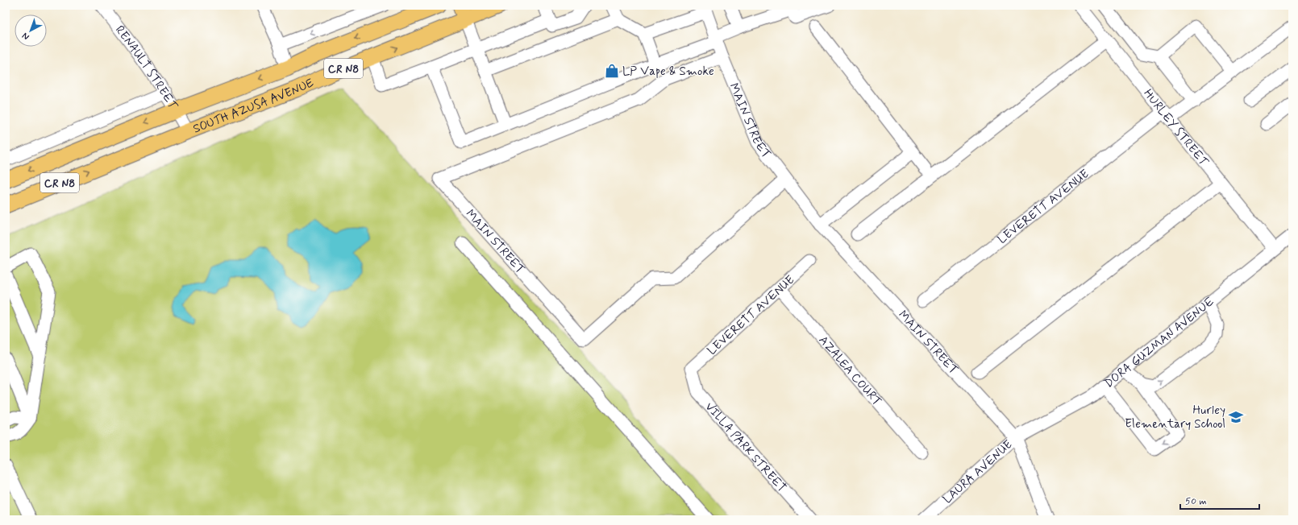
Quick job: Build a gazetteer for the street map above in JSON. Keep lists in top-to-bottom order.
{
  "streets": {
    "main road": ["CR N8", "SOUTH AZUSA AVENUE"],
    "street": [
      "RENAULT STREET",
      "MAIN STREET",
      "HURLEY STREET",
      "LEVERETT AVENUE",
      "DORA GUZMAN AVENUE",
      "AZALEA COURT",
      "VILLA PARK STREET",
      "LAURA AVENUE"
    ]
  },
  "crossings": [
    ["RENAULT STREET", "SOUTH AZUSA AVENUE"],
    ["MAIN STREET", "DORA GUZMAN AVENUE"],
    ["MAIN STREET", "LAURA AVENUE"],
    ["HURLEY STREET", "LEVERETT AVENUE"],
    ["HURLEY STREET", "DORA GUZMAN AVENUE"],
    ["LEVERETT AVENUE", "AZALEA COURT"],
    ["LEVERETT AVENUE", "VILLA PARK STREET"],
    ["DORA GUZMAN AVENUE", "LAURA AVENUE"]
  ],
  "places": {
    "shop": ["LP Vape & Smoke"],
    "school or university": ["Hurley Elementary School"]
  },
  "scale_bar": "50 m",
  "north": "bottom left"
}
